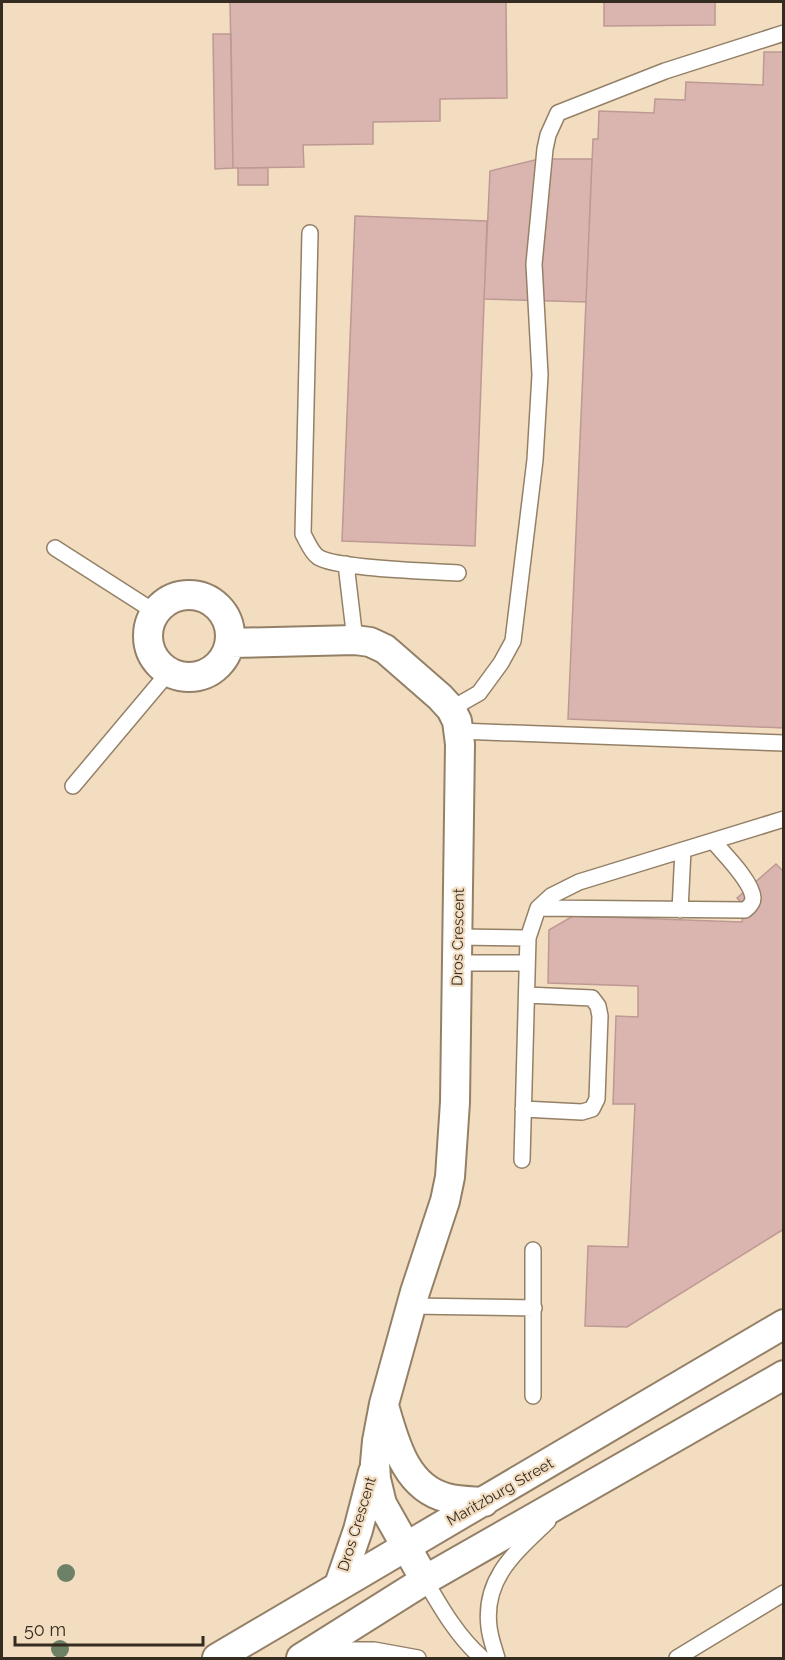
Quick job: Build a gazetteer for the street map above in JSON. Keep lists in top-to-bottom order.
{
  "streets": {
    "street": ["Dros Crescent", "Maritzburg Street"]
  },
  "crossings": [
    ["Dros Crescent", "Maritzburg Street"]
  ],
  "scale_bar": "50 m"
}
